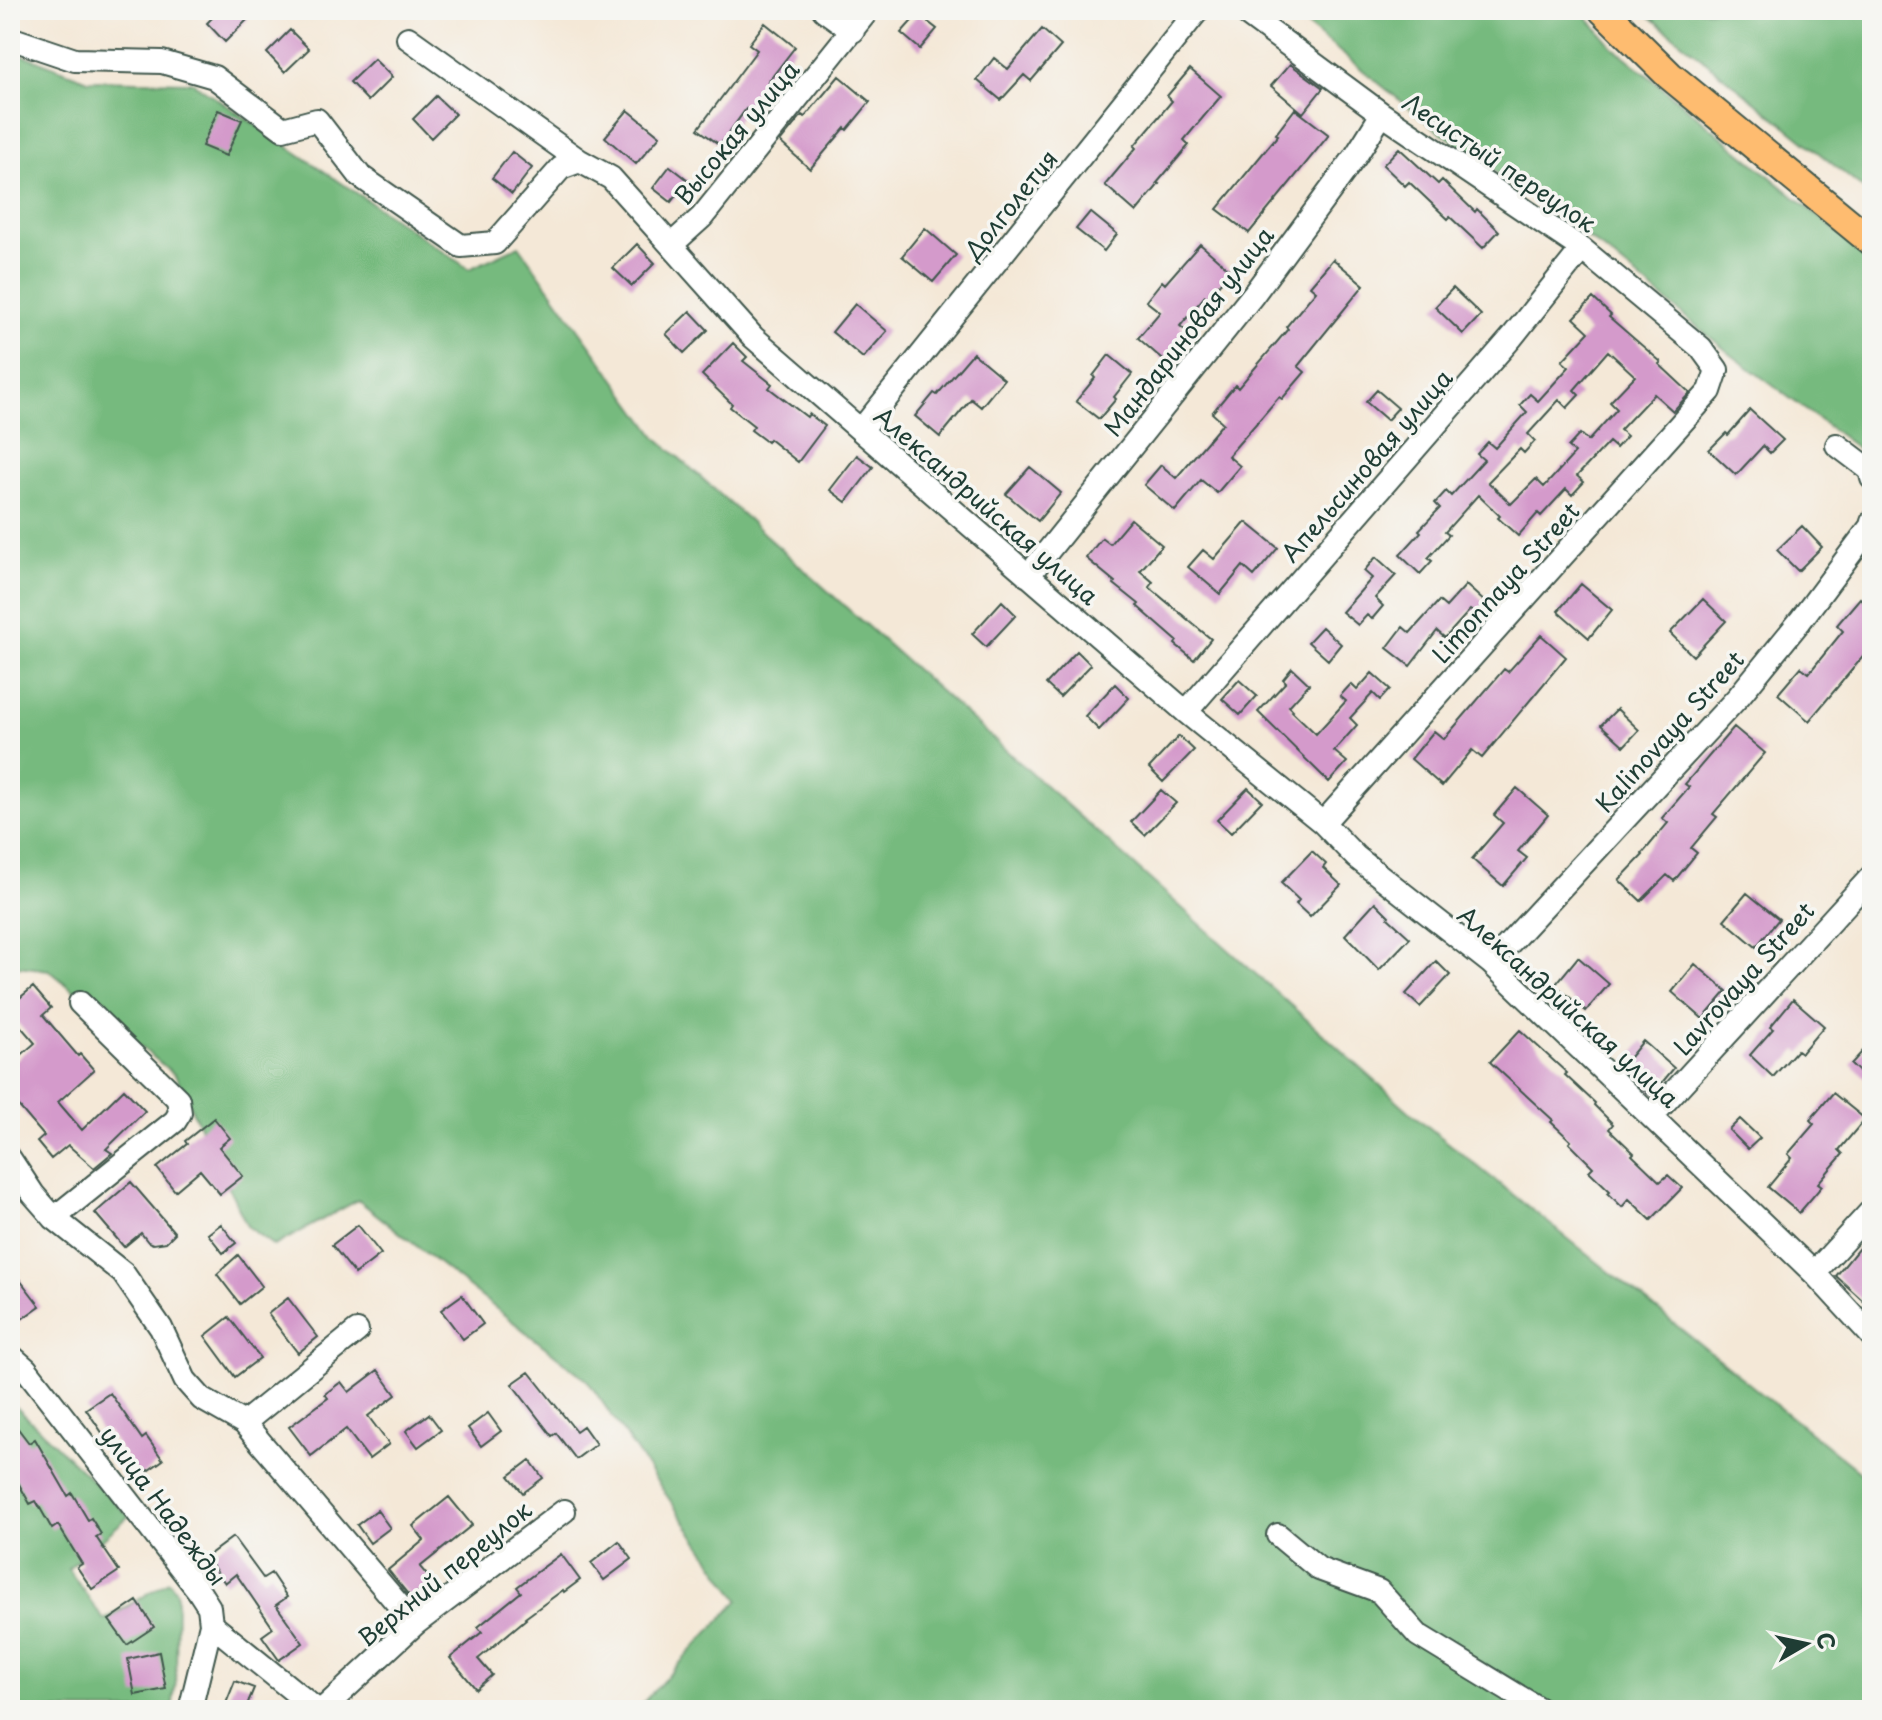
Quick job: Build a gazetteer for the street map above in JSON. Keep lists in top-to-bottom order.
{
  "streets": {
    "street": [
      "Высокая улица",
      "Лесистый переулок",
      "Долголетия",
      "Мандариновая улица",
      "Апельсиновая улица",
      "Александрийская улица",
      "Limonnaya Street",
      "Kalinovaya Street",
      "Lavrovaya Street",
      "улица Надежды",
      "Верхний переулок"
    ]
  },
  "crossings": [
    ["Высокая улица", "Александрийская улица"],
    ["Лесистый переулок", "Мандариновая улица"],
    ["Лесистый переулок", "Апельсиновая улица"],
    ["Лесистый переулок", "Limonnaya Street"],
    ["Долголетия", "Александрийская улица"],
    ["Мандариновая улица", "Александрийская улица"],
    ["Апельсиновая улица", "Александрийская улица"],
    ["Александрийская улица", "Limonnaya Street"],
    ["Александрийская улица", "Kalinovaya Street"],
    ["Александрийская улица", "Lavrovaya Street"],
    ["улица Надежды", "Верхний переулок"]
  ],
  "north": "right"
}
